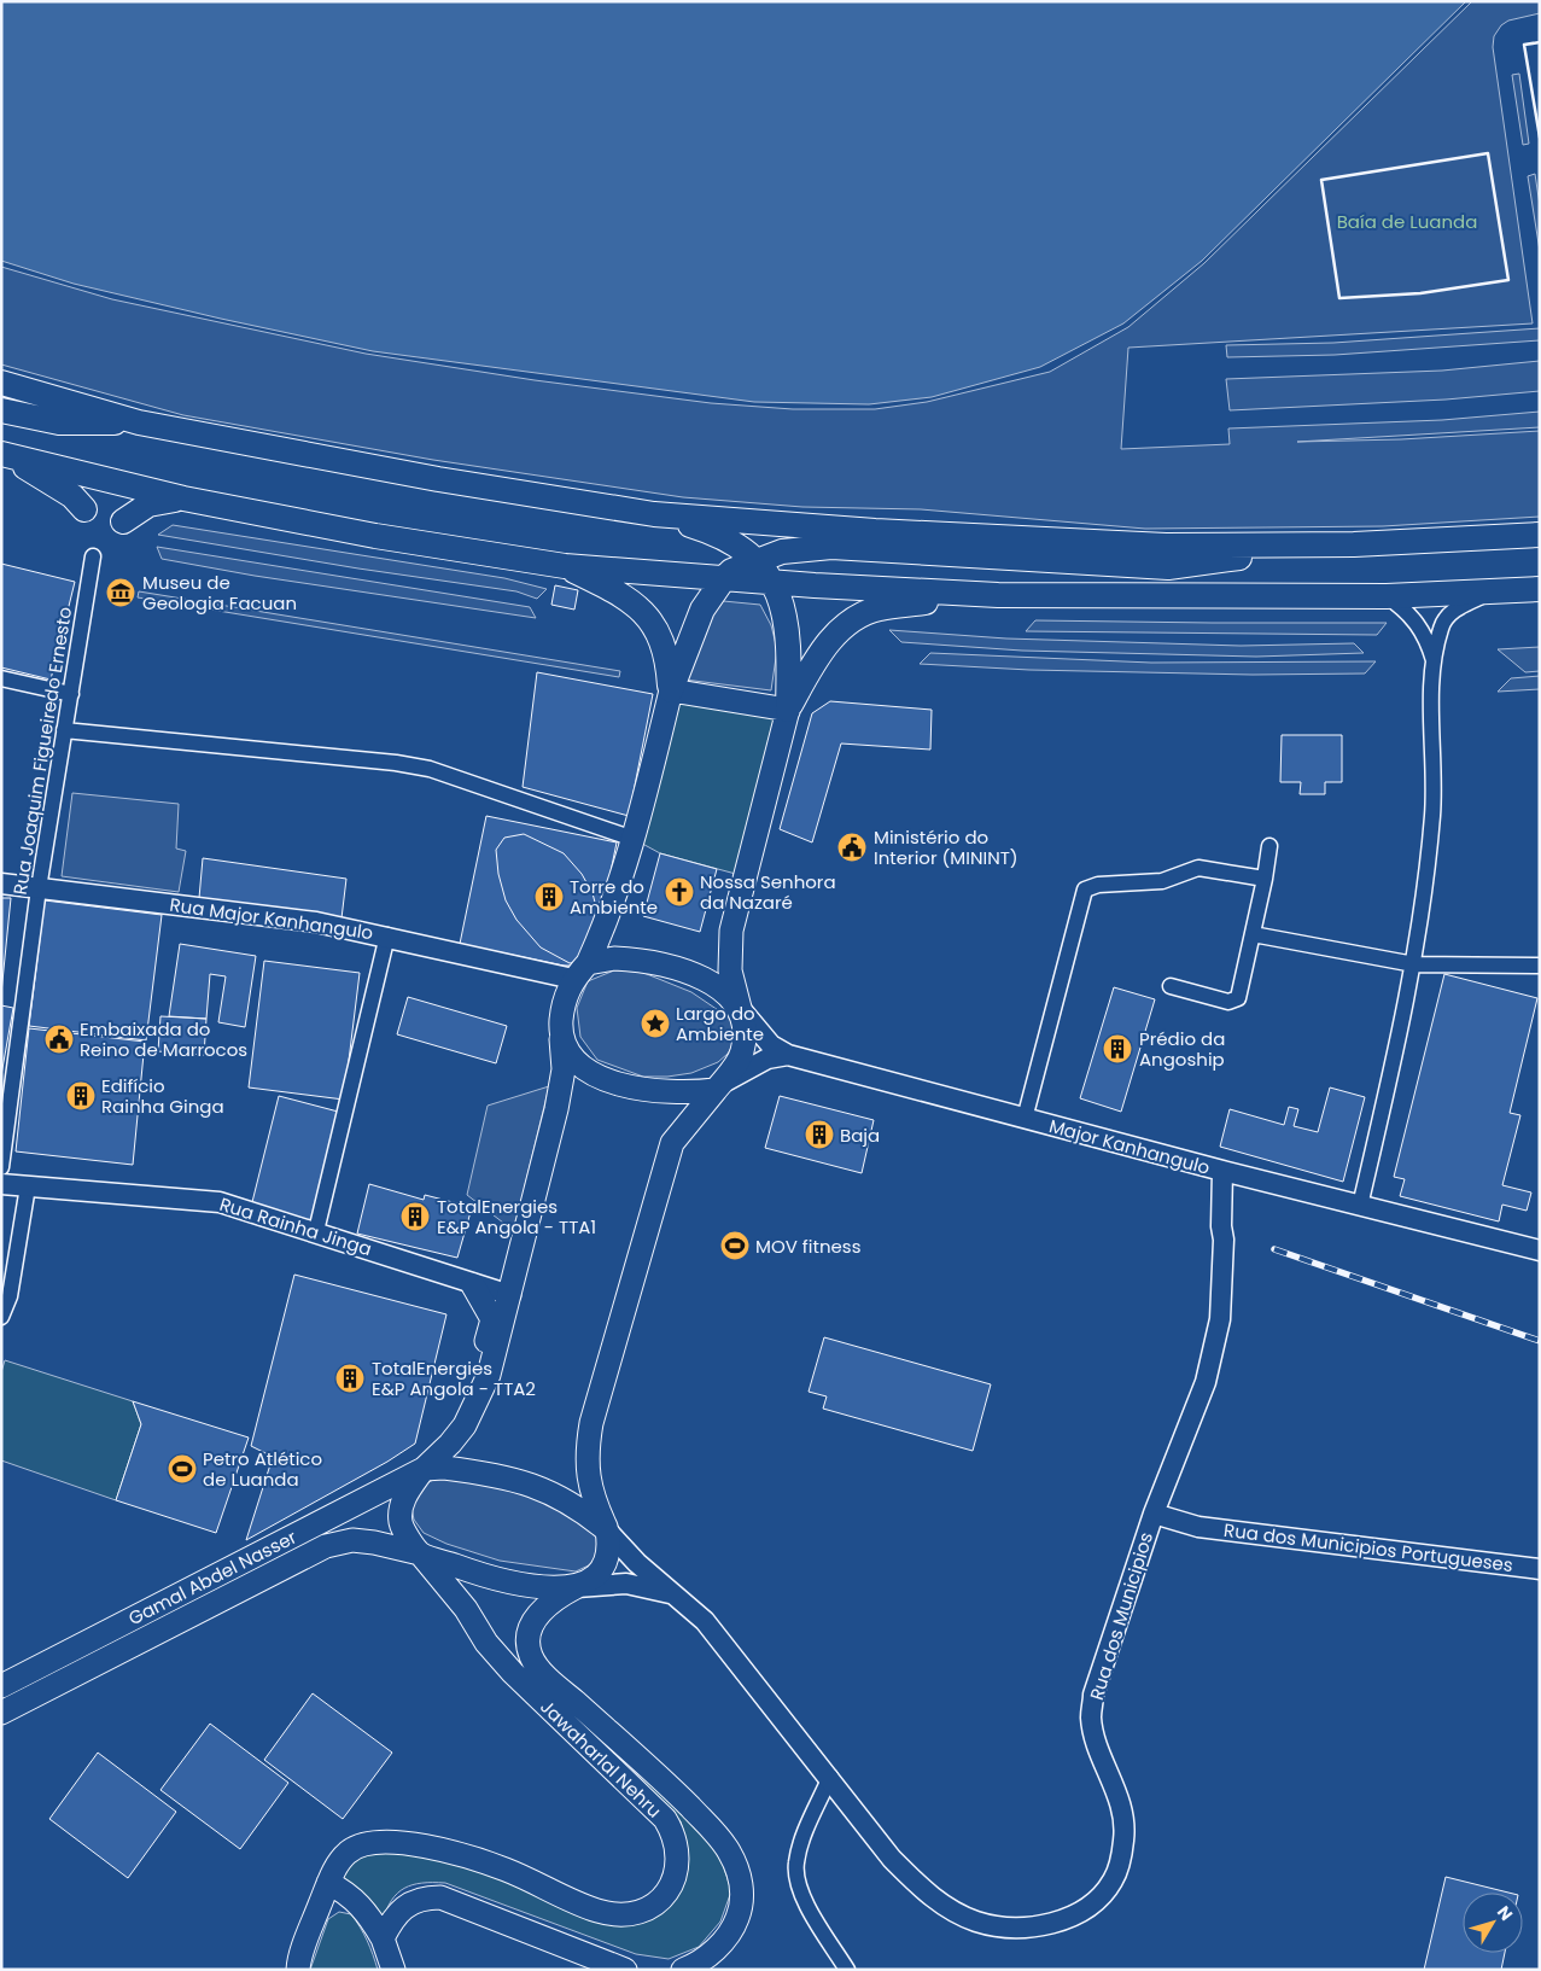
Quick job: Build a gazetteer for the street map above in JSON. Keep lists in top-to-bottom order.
{
  "streets": {
    "main road": ["Gamal Abdel Nasser", "Jawaharlal Nehru"],
    "street": [
      "Rua Joaquim Figueiredo Ernesto",
      "Rua Major Kanhangulo",
      "Major Kanhangulo",
      "Rua Rainha Jinga",
      "Rua dos Municipios Portugueses",
      "Rua dos Municipios"
    ]
  },
  "crossings": [
    ["Rua Joaquim Figueiredo Ernesto", "Rua Major Kanhangulo"],
    ["Rua Major Kanhangulo", "Major Kanhangulo"],
    ["Major Kanhangulo", "Rua dos Municipios"],
    ["Rua dos Municipios Portugueses", "Rua dos Municipios"],
    ["Gamal Abdel Nasser", "Jawaharlal Nehru"],
    ["Rua dos Municipios", "Jawaharlal Nehru"]
  ],
  "parks": ["Baía de Luanda"],
  "places": {
    "museum": ["Museu de Geologia Facuan"],
    "public building": ["Ministério do Interior (MININT)", "Embaixada do Reino de Marrocos"],
    "church": ["Nossa Senhora da Nazaré"],
    "building": [
      "Torre do Ambiente",
      "Prédio da Angoship",
      "Edifício Rainha Ginga",
      "Baja",
      "TotalEnergies E&P Angola - TTA1",
      "TotalEnergies E&P Angola - TTA2"
    ],
    "place": ["Largo do Ambiente"],
    "sports": ["MOV fitness", "Petro Atlético de Luanda"]
  },
  "north": "top right"
}
